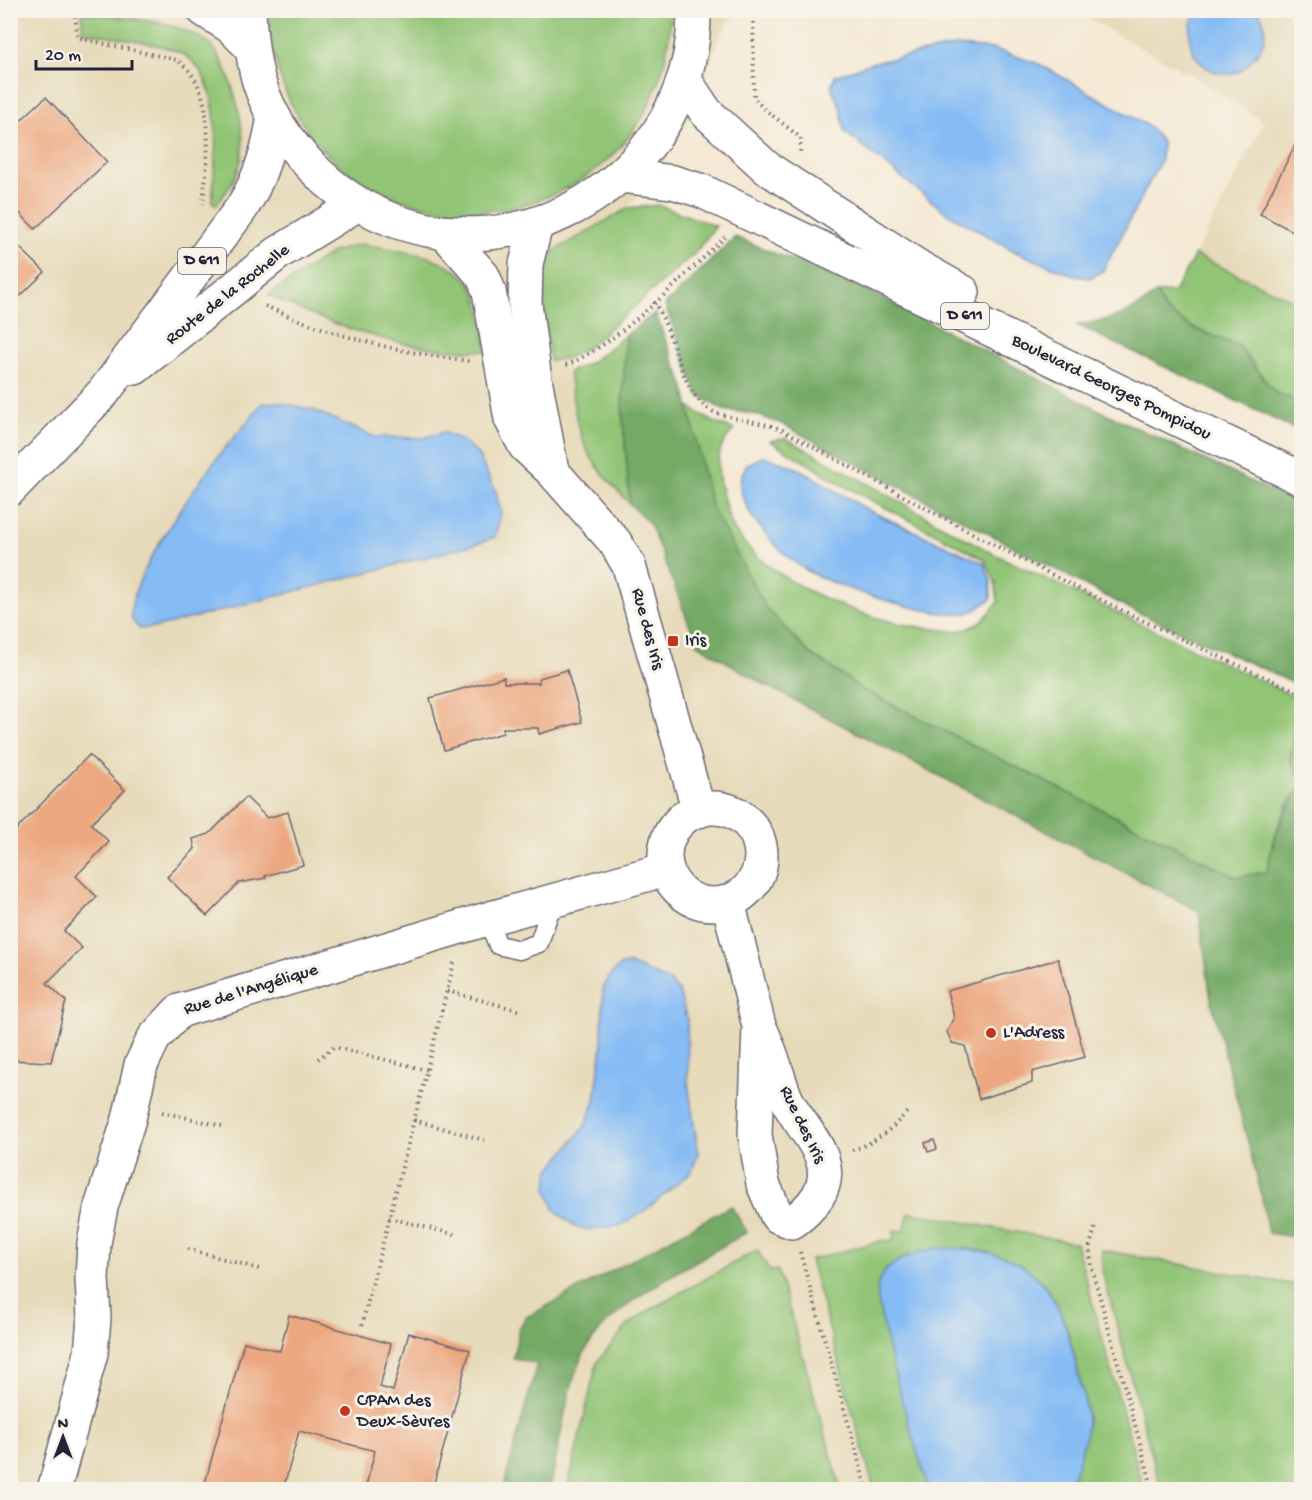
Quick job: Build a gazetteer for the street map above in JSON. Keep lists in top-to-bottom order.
{
  "streets": {
    "main road": [
      "D 611",
      "Route de la Rochelle",
      "Boulevard Georges Pompidou",
      "Rue des Iris",
      "Rue de l'Angélique"
    ]
  },
  "crossings": [
    ["Rue des Iris", "Rue de l'Angélique"]
  ],
  "places": {
    "transit": ["Iris"],
    "other": ["L'Adress", "CPAM des Deux-Sèvres"]
  },
  "scale_bar": "20 m",
  "north": "top"
}
